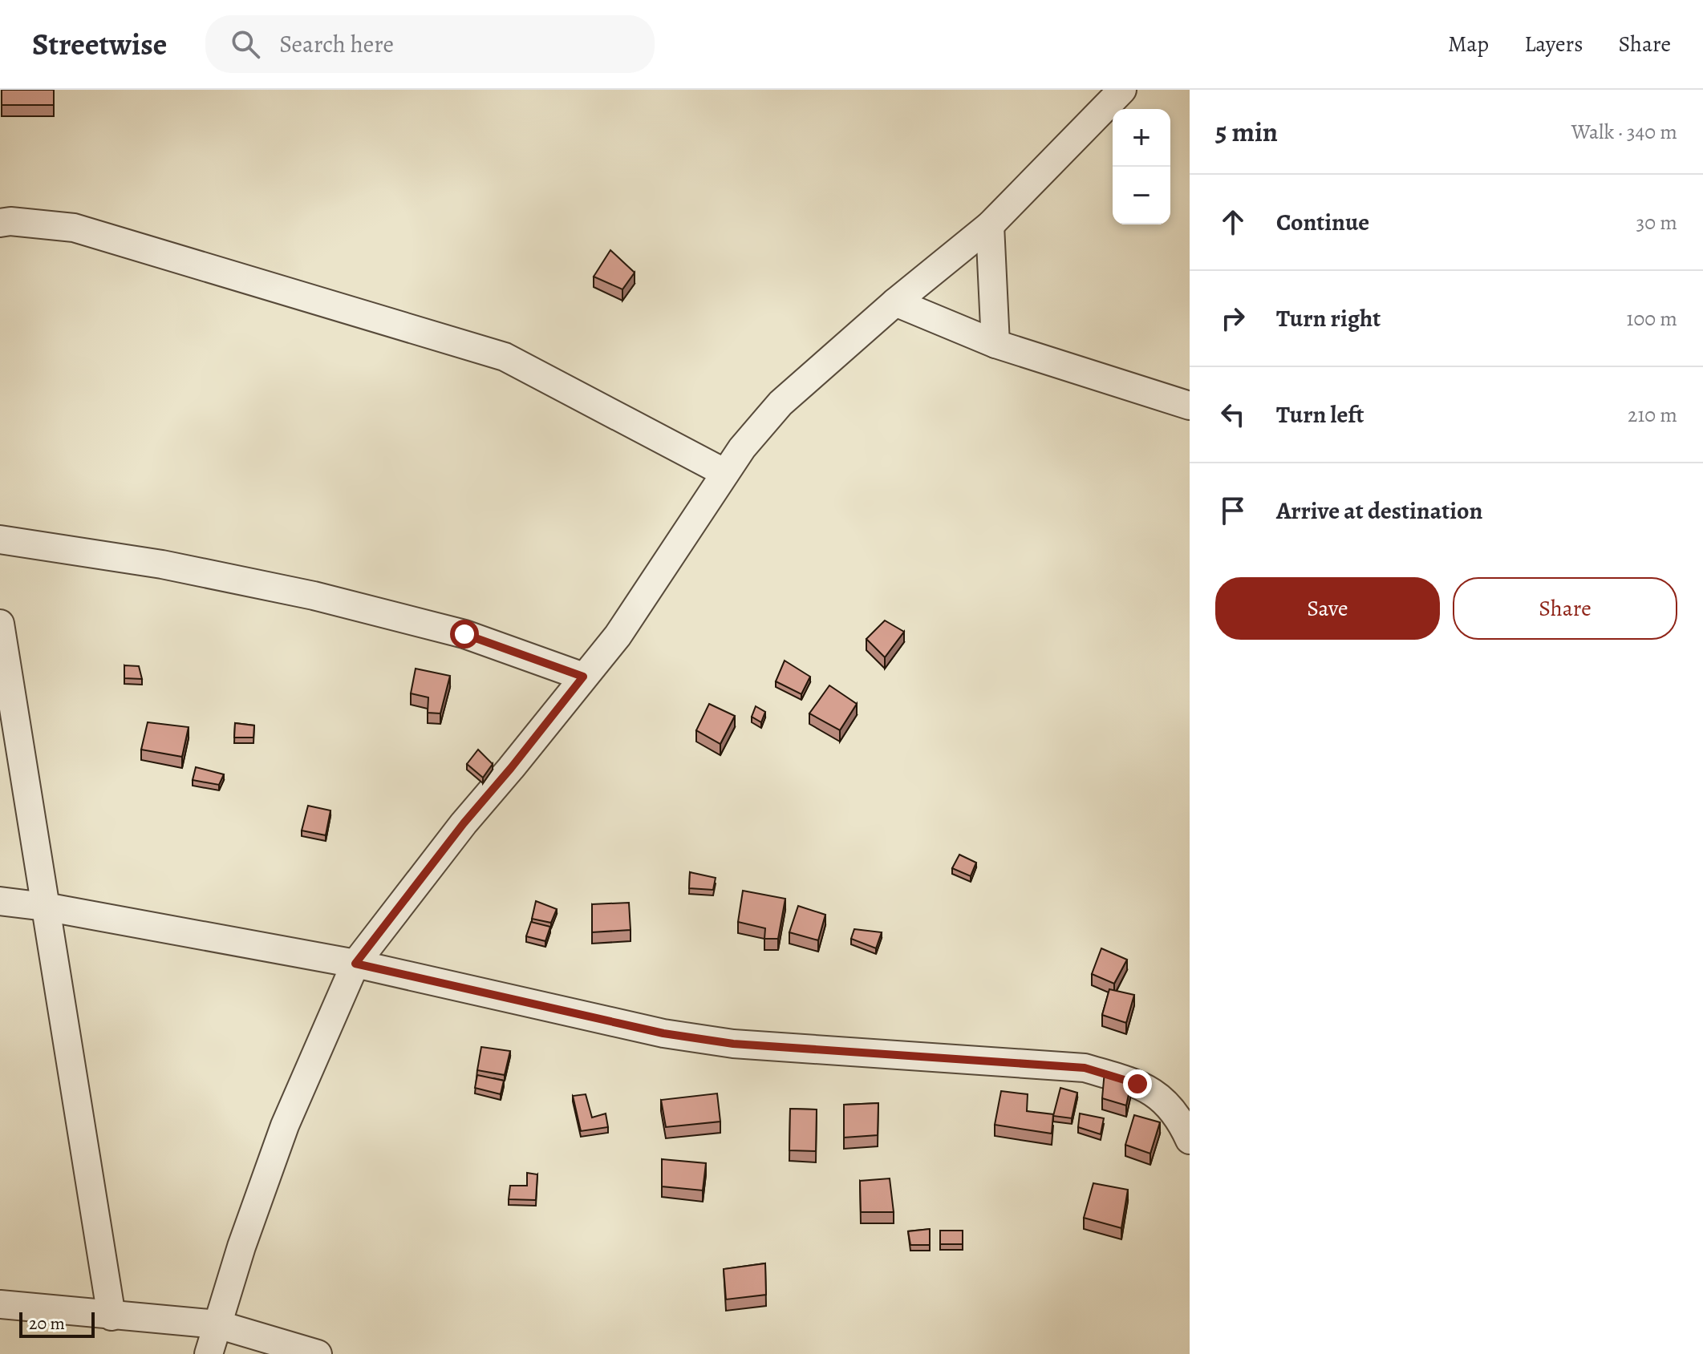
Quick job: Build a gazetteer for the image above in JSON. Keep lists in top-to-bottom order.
{
  "scale_bar": "20 m",
  "page": {
    "header": "Streetwise",
    "search": "Search here",
    "nav": ["Map", "Layers", "Share"],
    "heading": ["5 min", "Walk · 340 m"],
    "map_buttons": ["+", "−"],
    "list": [
      ["Continue", "30 m"],
      ["Turn right", "100 m"],
      ["Turn left", "210 m"],
      "Arrive at destination"
    ],
    "buttons": ["Save", "Share"],
    "scale": "20 m"
  }
}
